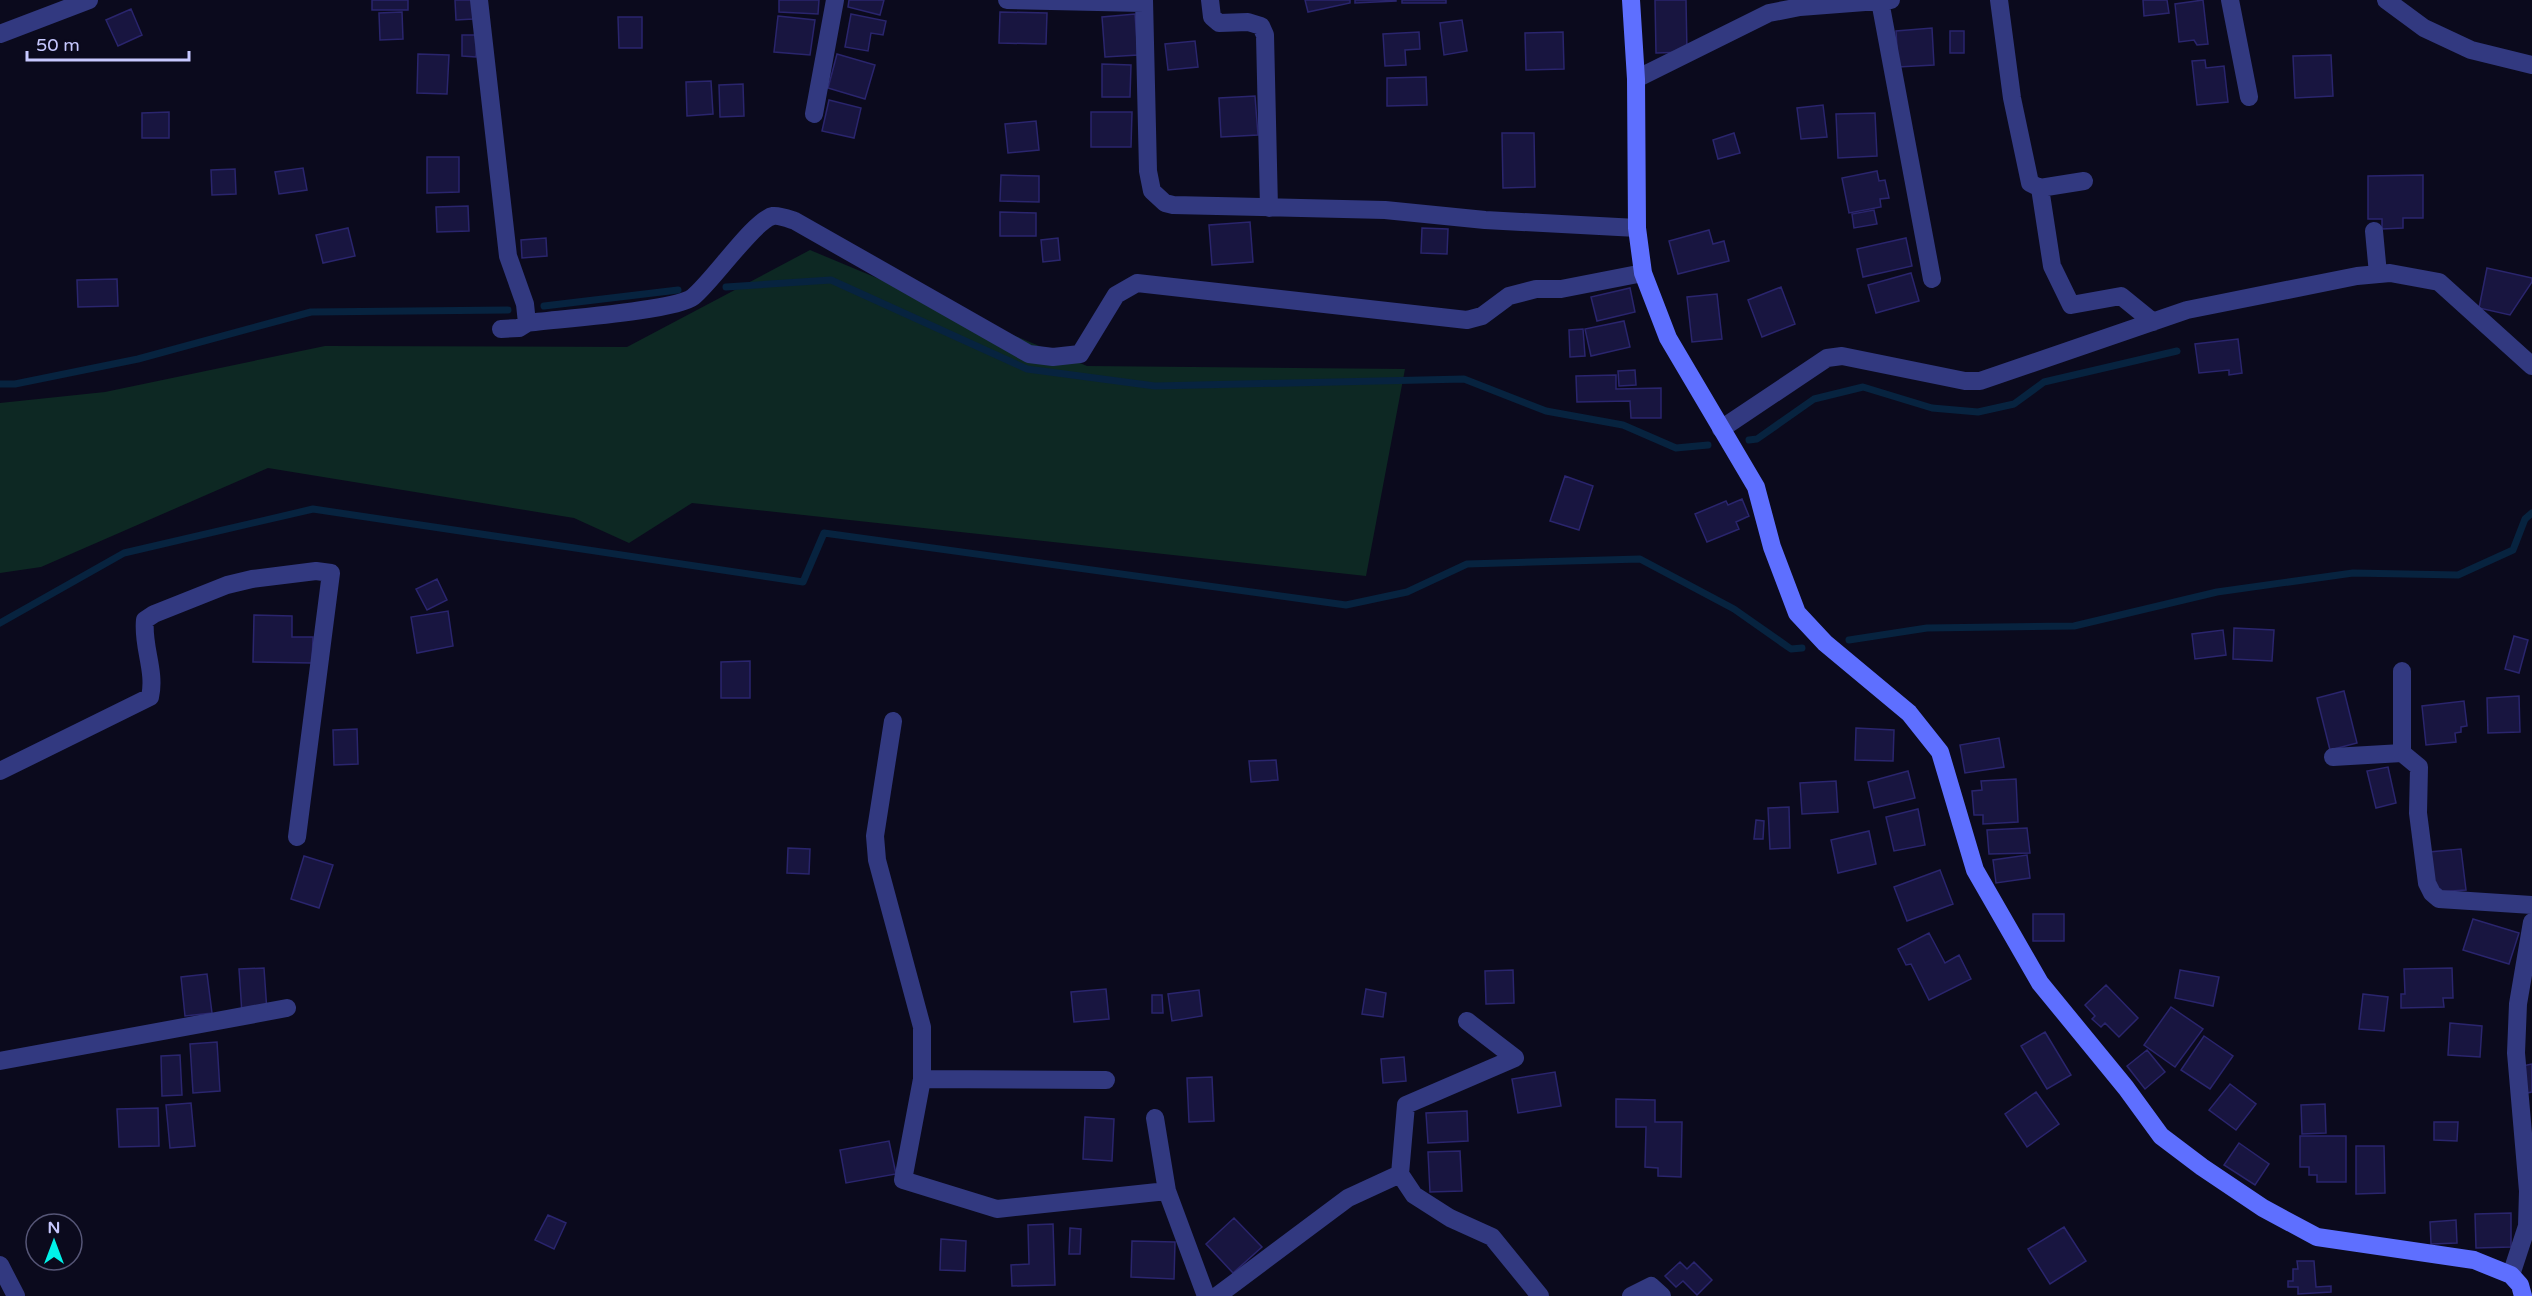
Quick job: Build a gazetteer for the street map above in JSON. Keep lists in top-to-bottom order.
{
  "scale_bar": "50 m",
  "north": "top"
}
